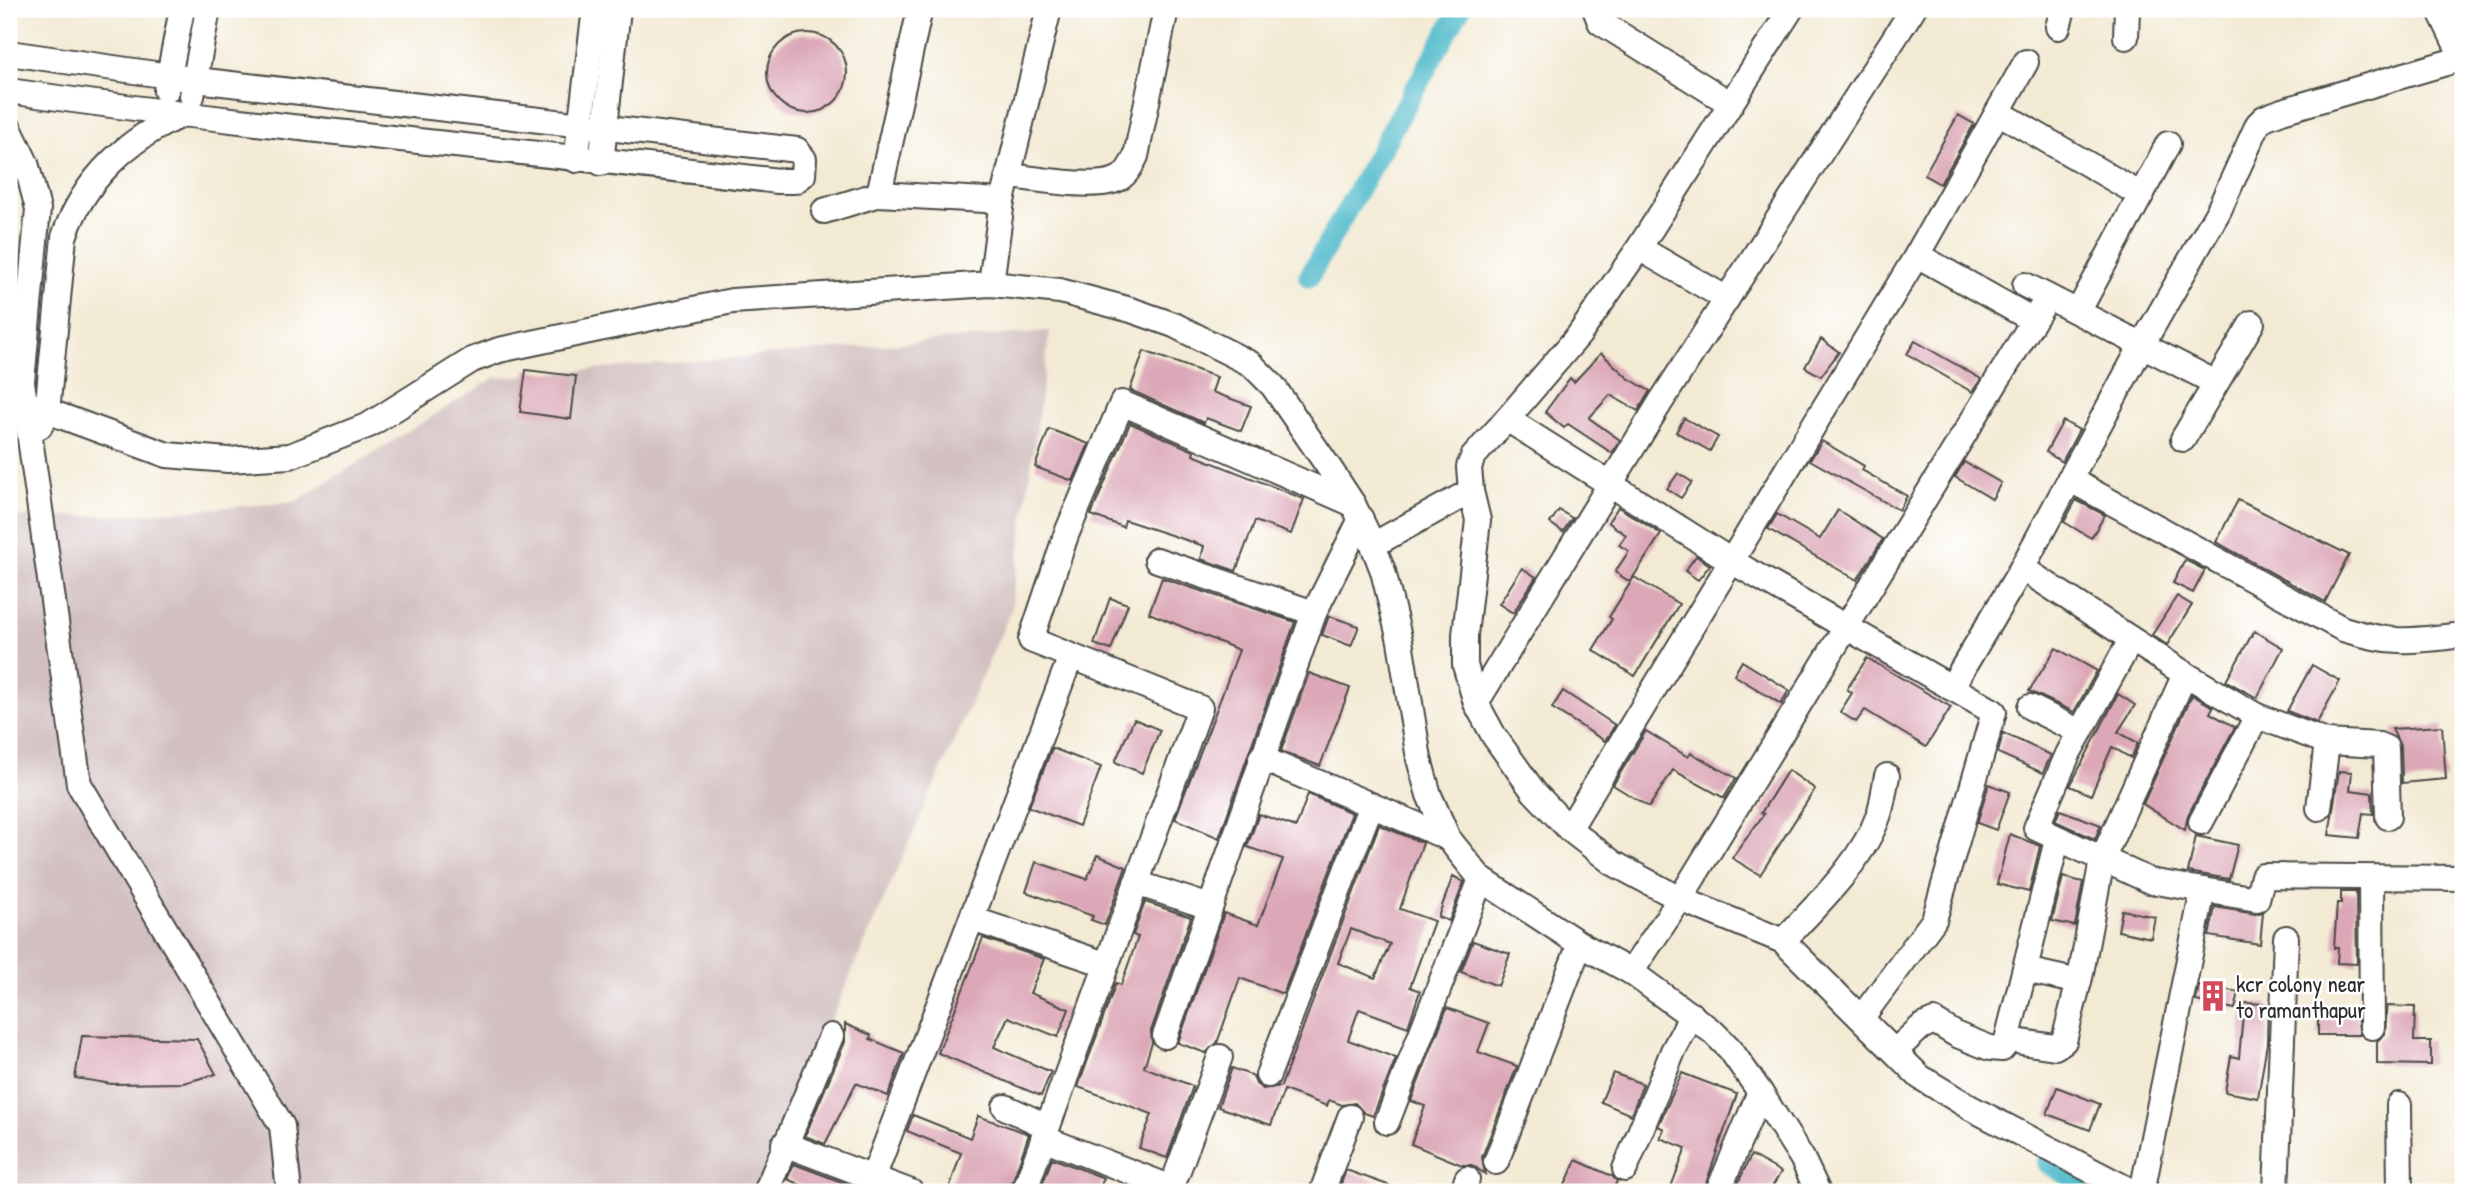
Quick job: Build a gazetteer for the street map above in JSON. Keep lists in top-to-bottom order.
{
  "places": {
    "building": ["kcr colony near to ramanthapur"]
  }
}
